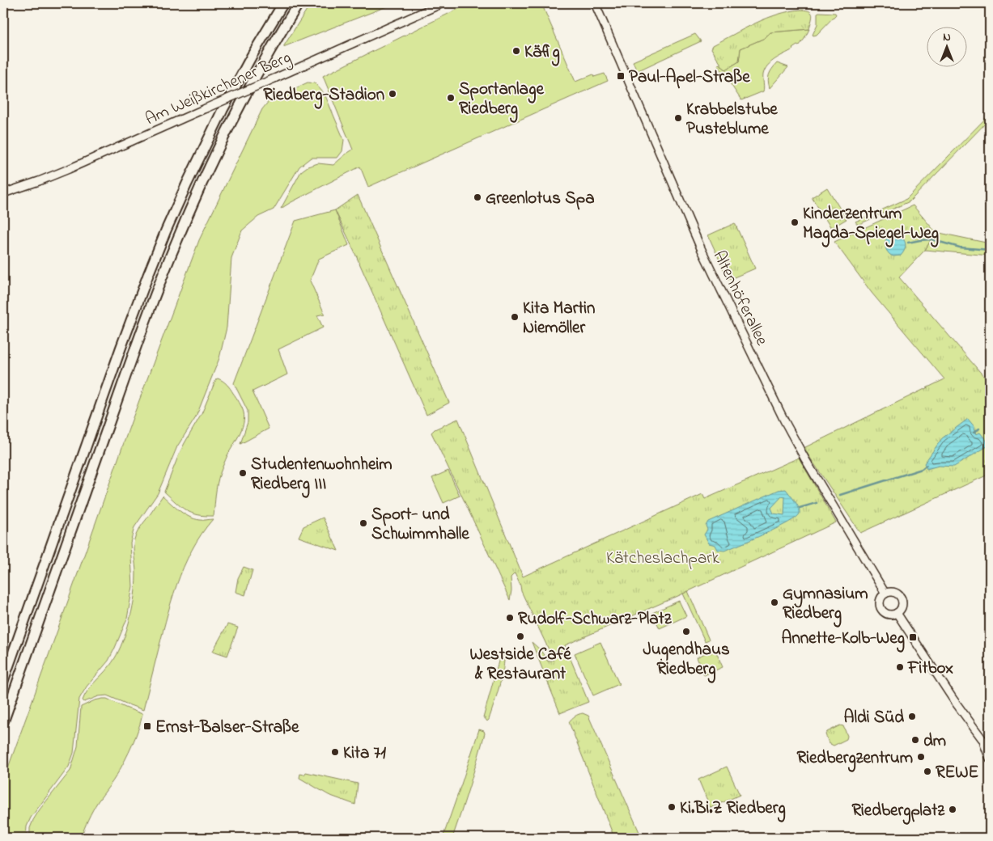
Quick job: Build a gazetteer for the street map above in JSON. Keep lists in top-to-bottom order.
{
  "streets": {
    "street": ["Am Weißkirchener Berg", "Altenhöferallee"]
  },
  "parks": ["Kätcheslachpark"],
  "places": {
    "other": [
      "Käfig",
      "Riedberg-Stadion",
      "Sportanlage Riedberg",
      "Krabbelstube Pusteblume",
      "Greenlotus Spa",
      "Kinderzentrum Magda-Spiegel-Weg",
      "Kita Martin Niemöller",
      "Studentenwohnheim Riedberg III",
      "Sport- und Schwimmhalle",
      "Gymnasium Riedberg",
      "Rudolf-Schwarz-Platz",
      "Jugendhaus Riedberg",
      "Westside Café & Restaurant",
      "Fitbox",
      "Aldi Süd",
      "dm",
      "Kita 71",
      "Riedbergzentrum",
      "REWE",
      "Ki.Bi.Z Riedberg",
      "Riedbergplatz"
    ],
    "transit": ["Paul-Apel-Straße", "Annette-Kolb-Weg", "Ernst-Balser-Straße"]
  },
  "north": "top"
}
